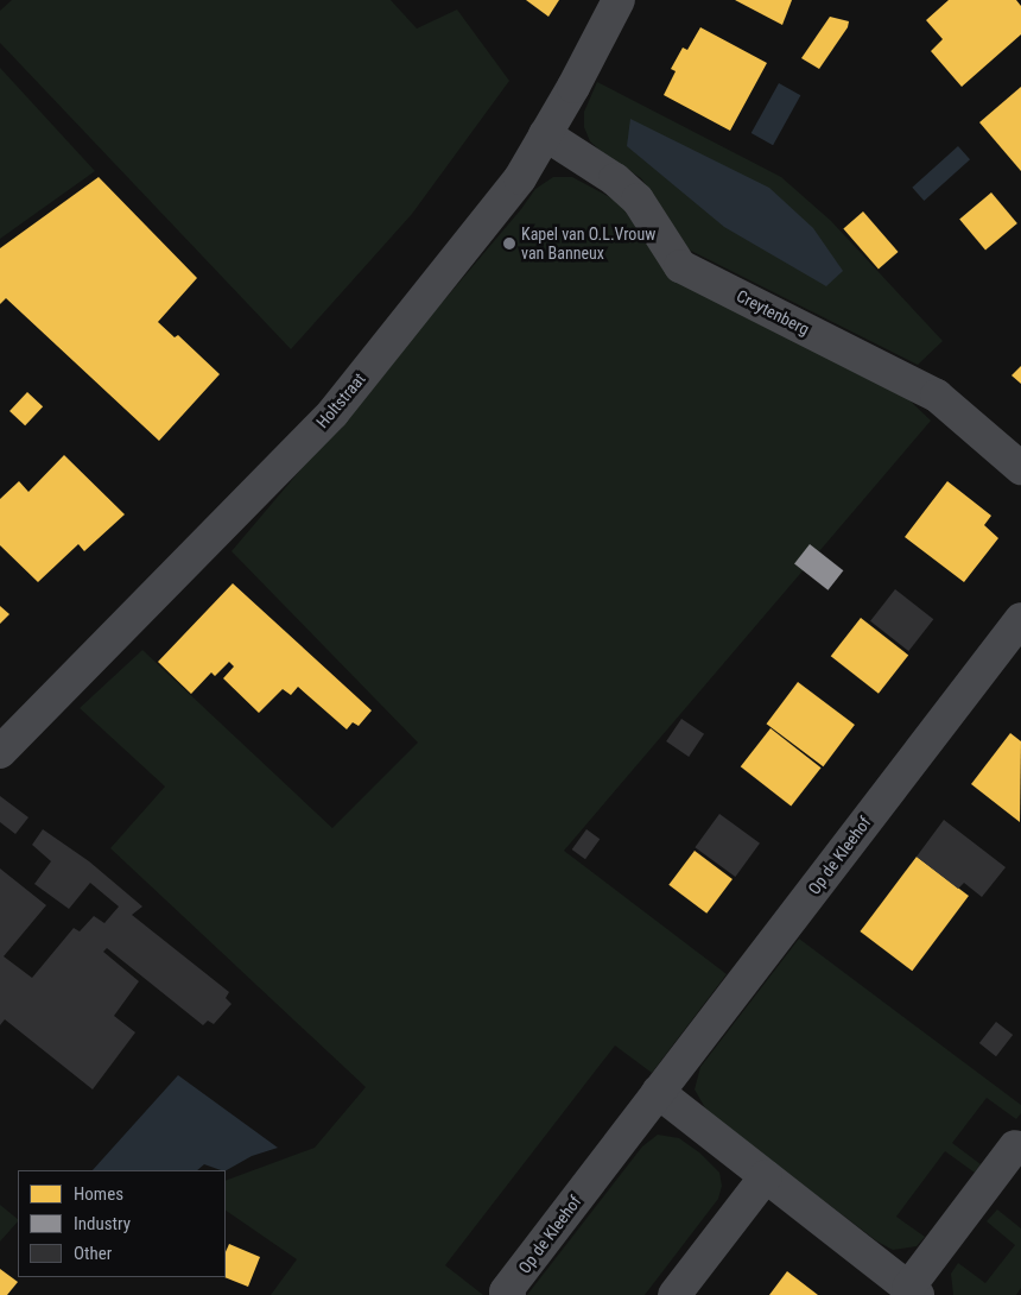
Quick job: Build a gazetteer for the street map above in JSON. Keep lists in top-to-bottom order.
{
  "streets": {
    "street": ["Creytenberg", "Holtstraat", "Op de Kleehof"]
  },
  "crossings": [
    ["Creytenberg", "Holtstraat"]
  ],
  "places": ["Kapel van O.L.Vrouw van Banneux"],
  "legend": ["Homes", "Industry", "Other"]
}
